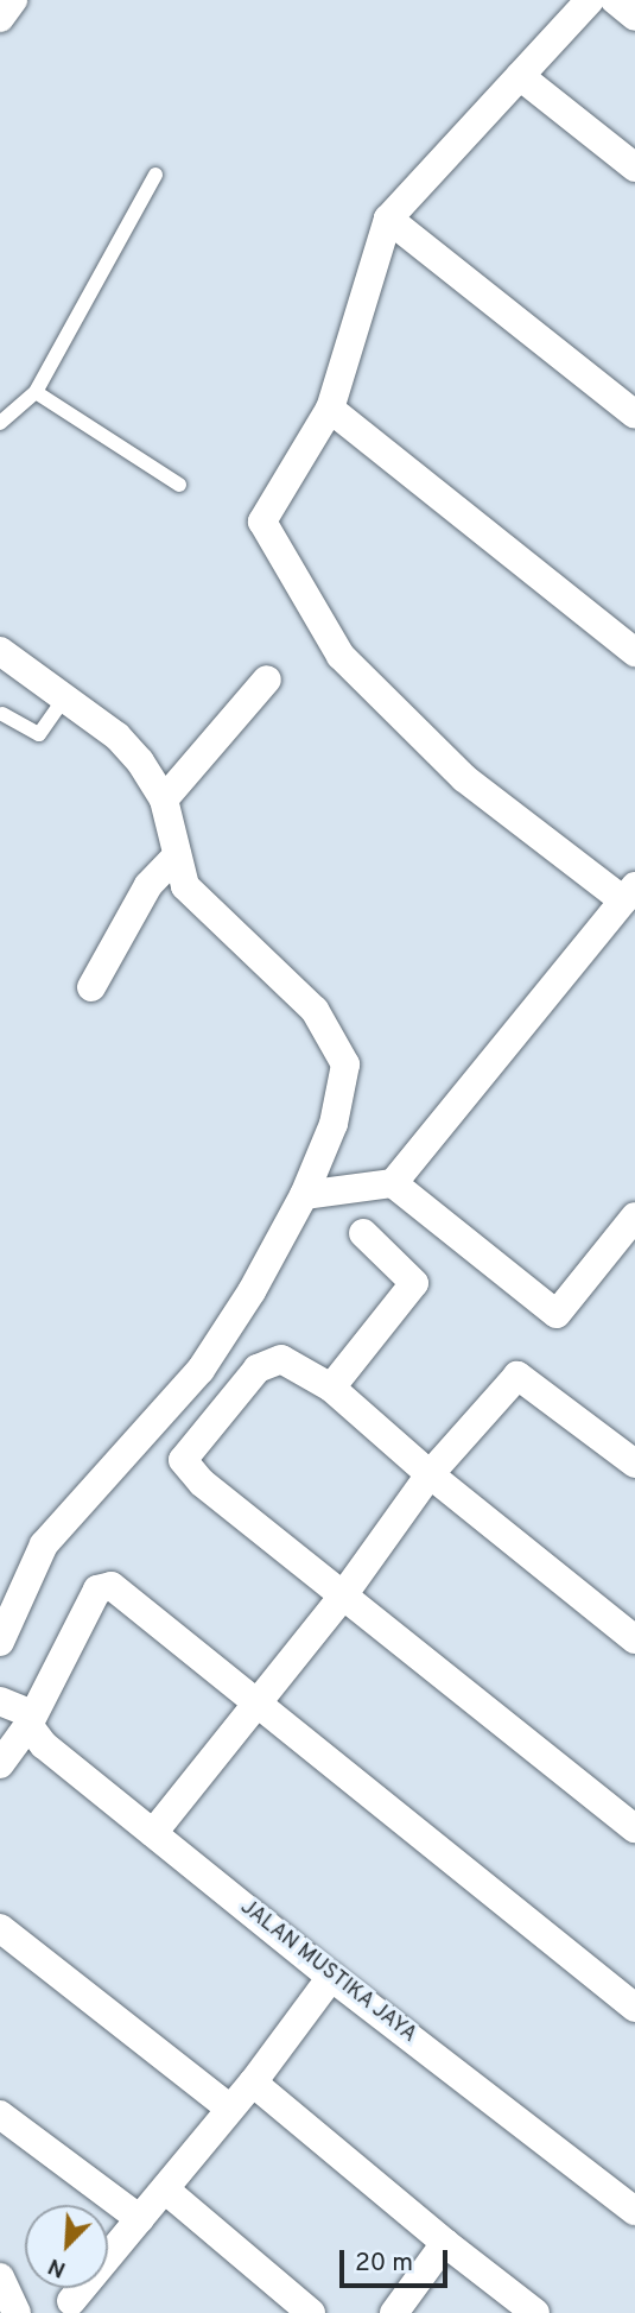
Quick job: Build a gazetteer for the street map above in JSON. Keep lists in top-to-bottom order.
{
  "streets": {
    "street": ["JALAN MUSTIKA JAYA"]
  },
  "scale_bar": "20 m",
  "north": "bottom left"
}
